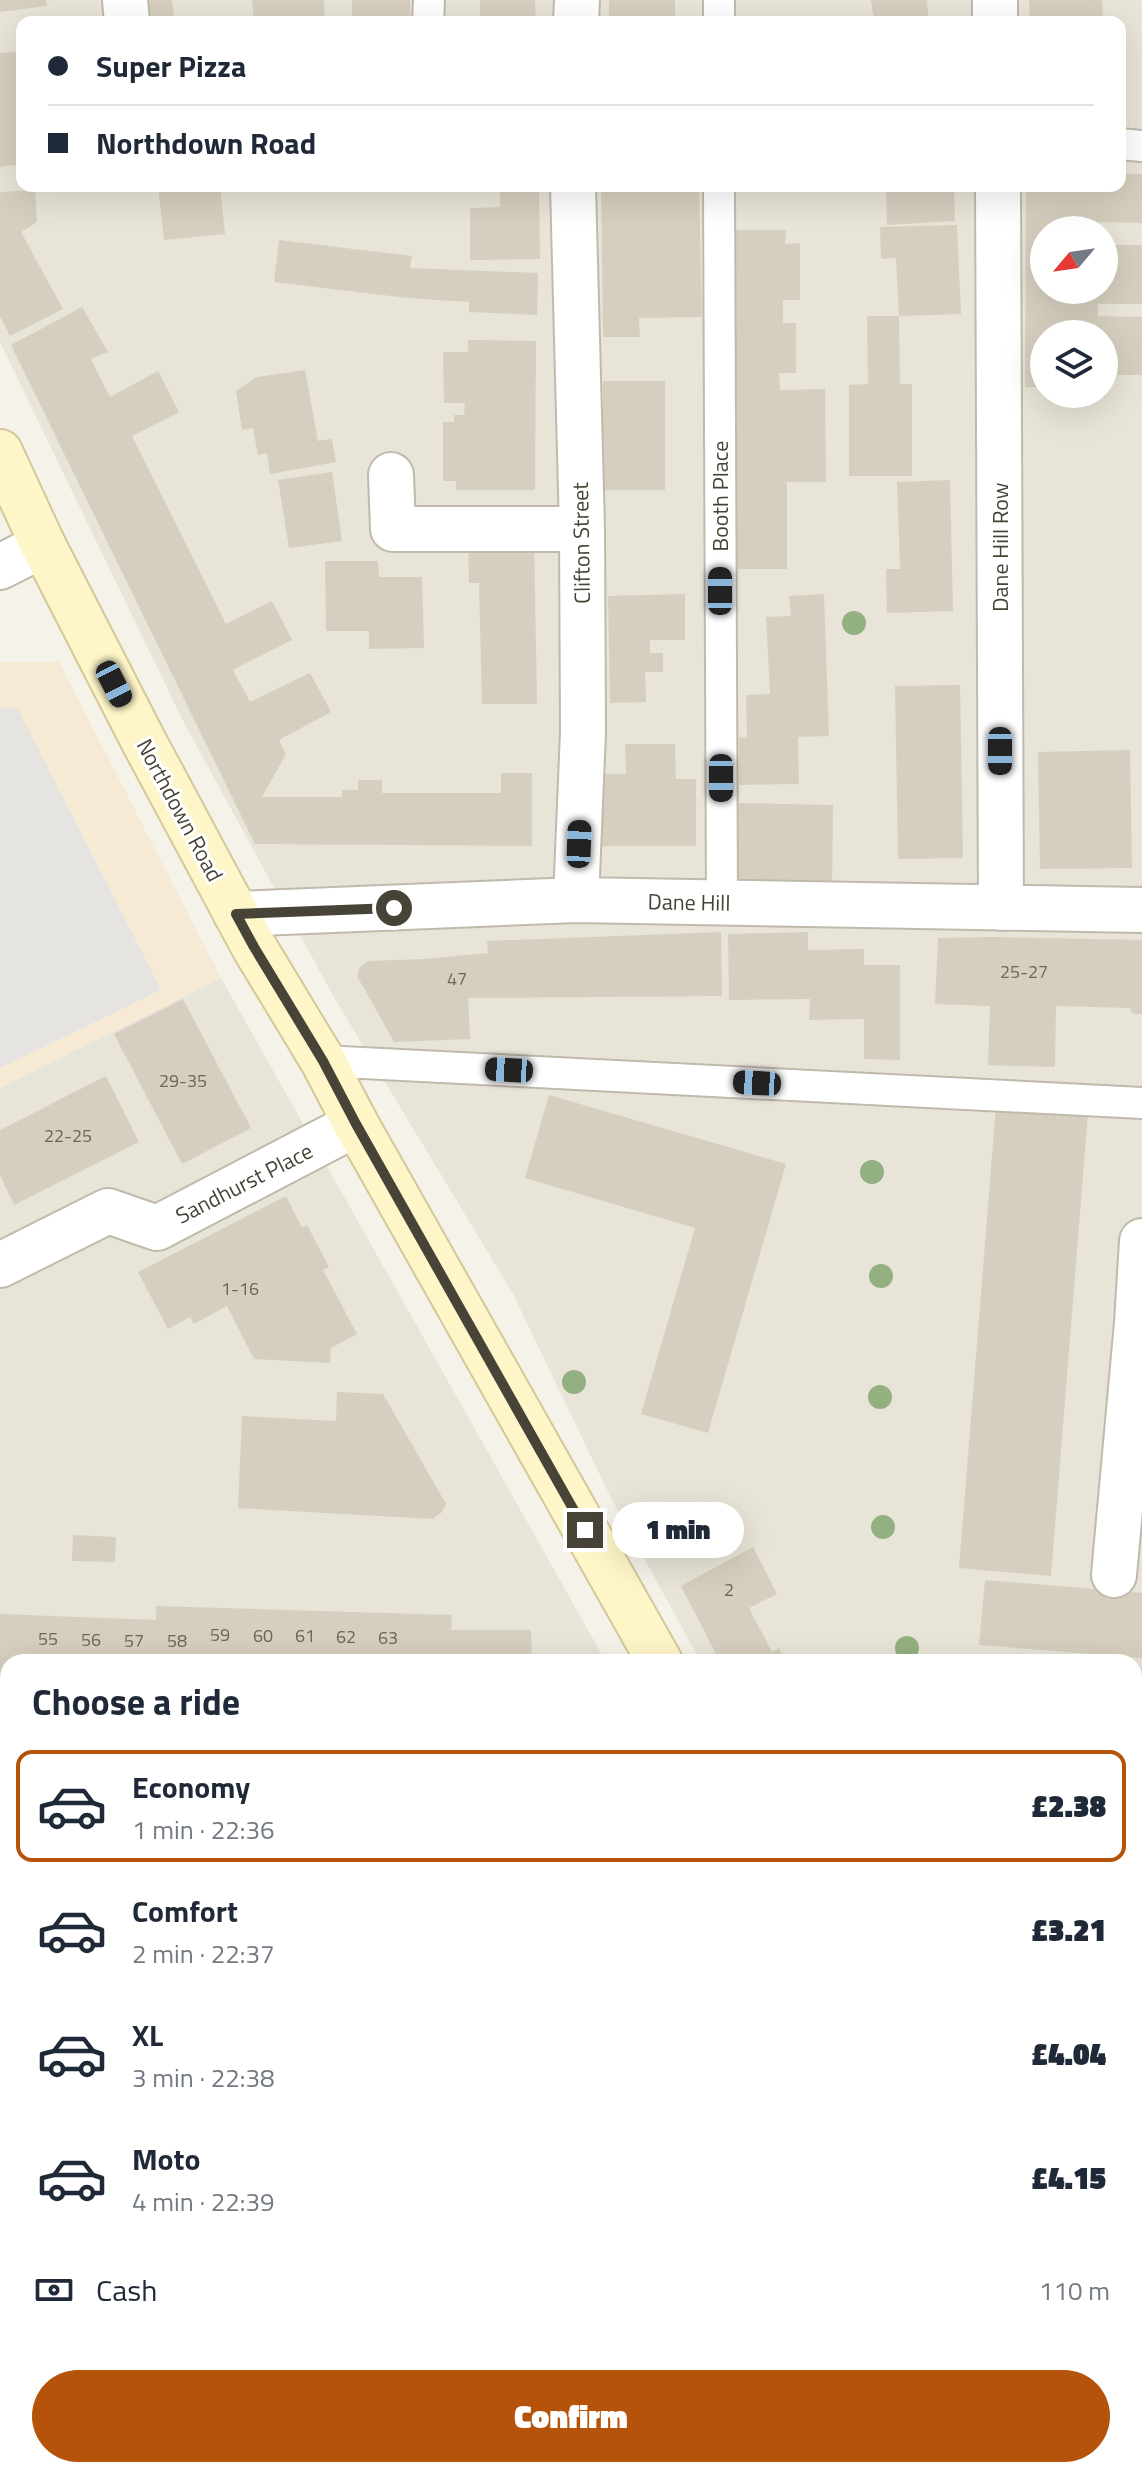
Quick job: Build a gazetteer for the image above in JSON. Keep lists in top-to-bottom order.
{
  "streets": {
    "main road": ["Northdown Road"],
    "street": [
      "Clifton Street",
      "Dane Hill Row",
      "Dane Hill",
      "Sandhurst Place"
    ],
    "lane": ["Booth Place"]
  },
  "crossings": [
    ["Booth Place", "Dane Hill"],
    ["Clifton Street", "Dane Hill"],
    ["Dane Hill Row", "Dane Hill"],
    ["Northdown Road", "Dane Hill"],
    ["Northdown Road", "Sandhurst Place"]
  ],
  "house_numbers": [
    "25-27",
    "47",
    "29-35",
    "22-25",
    "1-16",
    "2",
    "59",
    "60",
    "61",
    "62",
    "63",
    "55",
    "56",
    "57",
    "58"
  ],
  "north": "bottom left",
  "page": {
    "banner": ["Super Pizza", "Northdown Road"],
    "bubble": "1 min",
    "heading": "Choose a ride",
    "list": [
      {
        "name": "Economy",
        "note": "1 min · 22:36",
        "value": "£2.38"
      },
      {
        "name": "Comfort",
        "note": "2 min · 22:37",
        "value": "£3.21"
      },
      {
        "name": "XL",
        "note": "3 min · 22:38",
        "value": "£4.04"
      },
      {
        "name": "Moto",
        "note": "4 min · 22:39",
        "value": "£4.15"
      }
    ],
    "pay": ["Cash", "110 m"],
    "buttons": "Confirm"
  }
}
